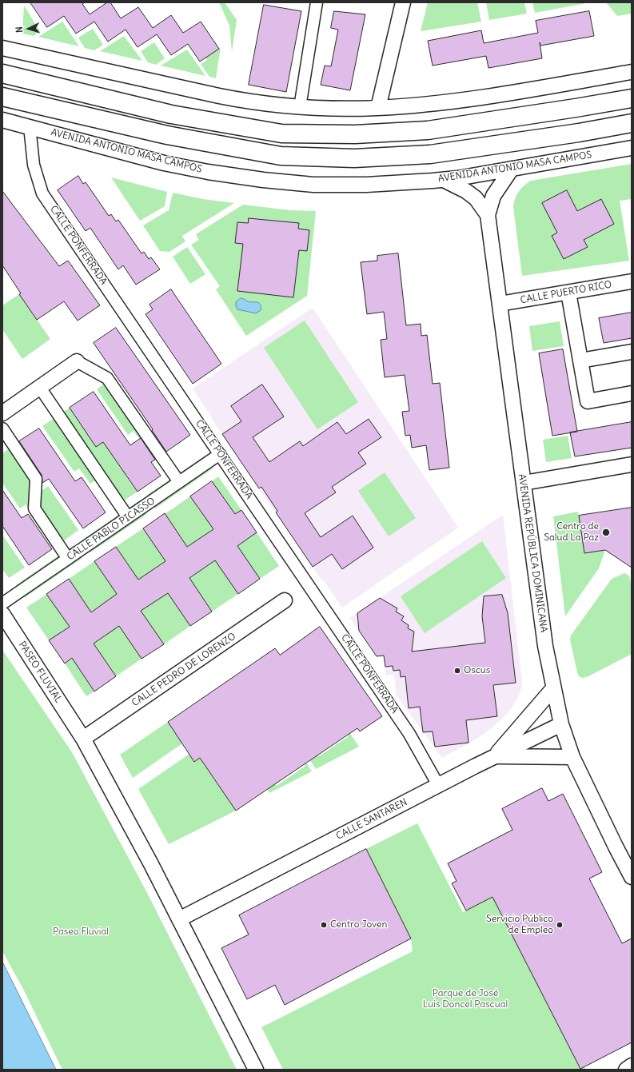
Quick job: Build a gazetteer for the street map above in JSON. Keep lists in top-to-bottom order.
{
  "streets": {
    "street": [
      "AVENIDA ANTONIO MASA CAMPOS",
      "CALLE PONFERRADA",
      "CALLE PUERTO RICO",
      "CALLE PABLO PICASSO",
      "AVENIDA REPÚBLICA DOMINICANA",
      "CALLE PEDRO DE LORENZO",
      "PASEO FLUVIAL",
      "CALLE SANTAREN"
    ]
  },
  "crossings": [
    ["AVENIDA ANTONIO MASA CAMPOS", "CALLE PONFERRADA"],
    ["AVENIDA ANTONIO MASA CAMPOS", "AVENIDA REPÚBLICA DOMINICANA"],
    ["CALLE PONFERRADA", "CALLE PABLO PICASSO"],
    ["CALLE PONFERRADA", "CALLE SANTAREN"],
    ["CALLE PUERTO RICO", "AVENIDA REPÚBLICA DOMINICANA"],
    ["AVENIDA REPÚBLICA DOMINICANA", "CALLE SANTAREN"],
    ["CALLE PEDRO DE LORENZO", "PASEO FLUVIAL"],
    ["PASEO FLUVIAL", "CALLE SANTAREN"]
  ],
  "parks": ["Paseo Fluvial", "Parque de José Luis Doncel Pascual"],
  "places": [
    "Centro de Salud La Paz",
    "Oscus",
    "Centro Joven",
    "Servicio Público de Empleo"
  ],
  "north": "left"
}
